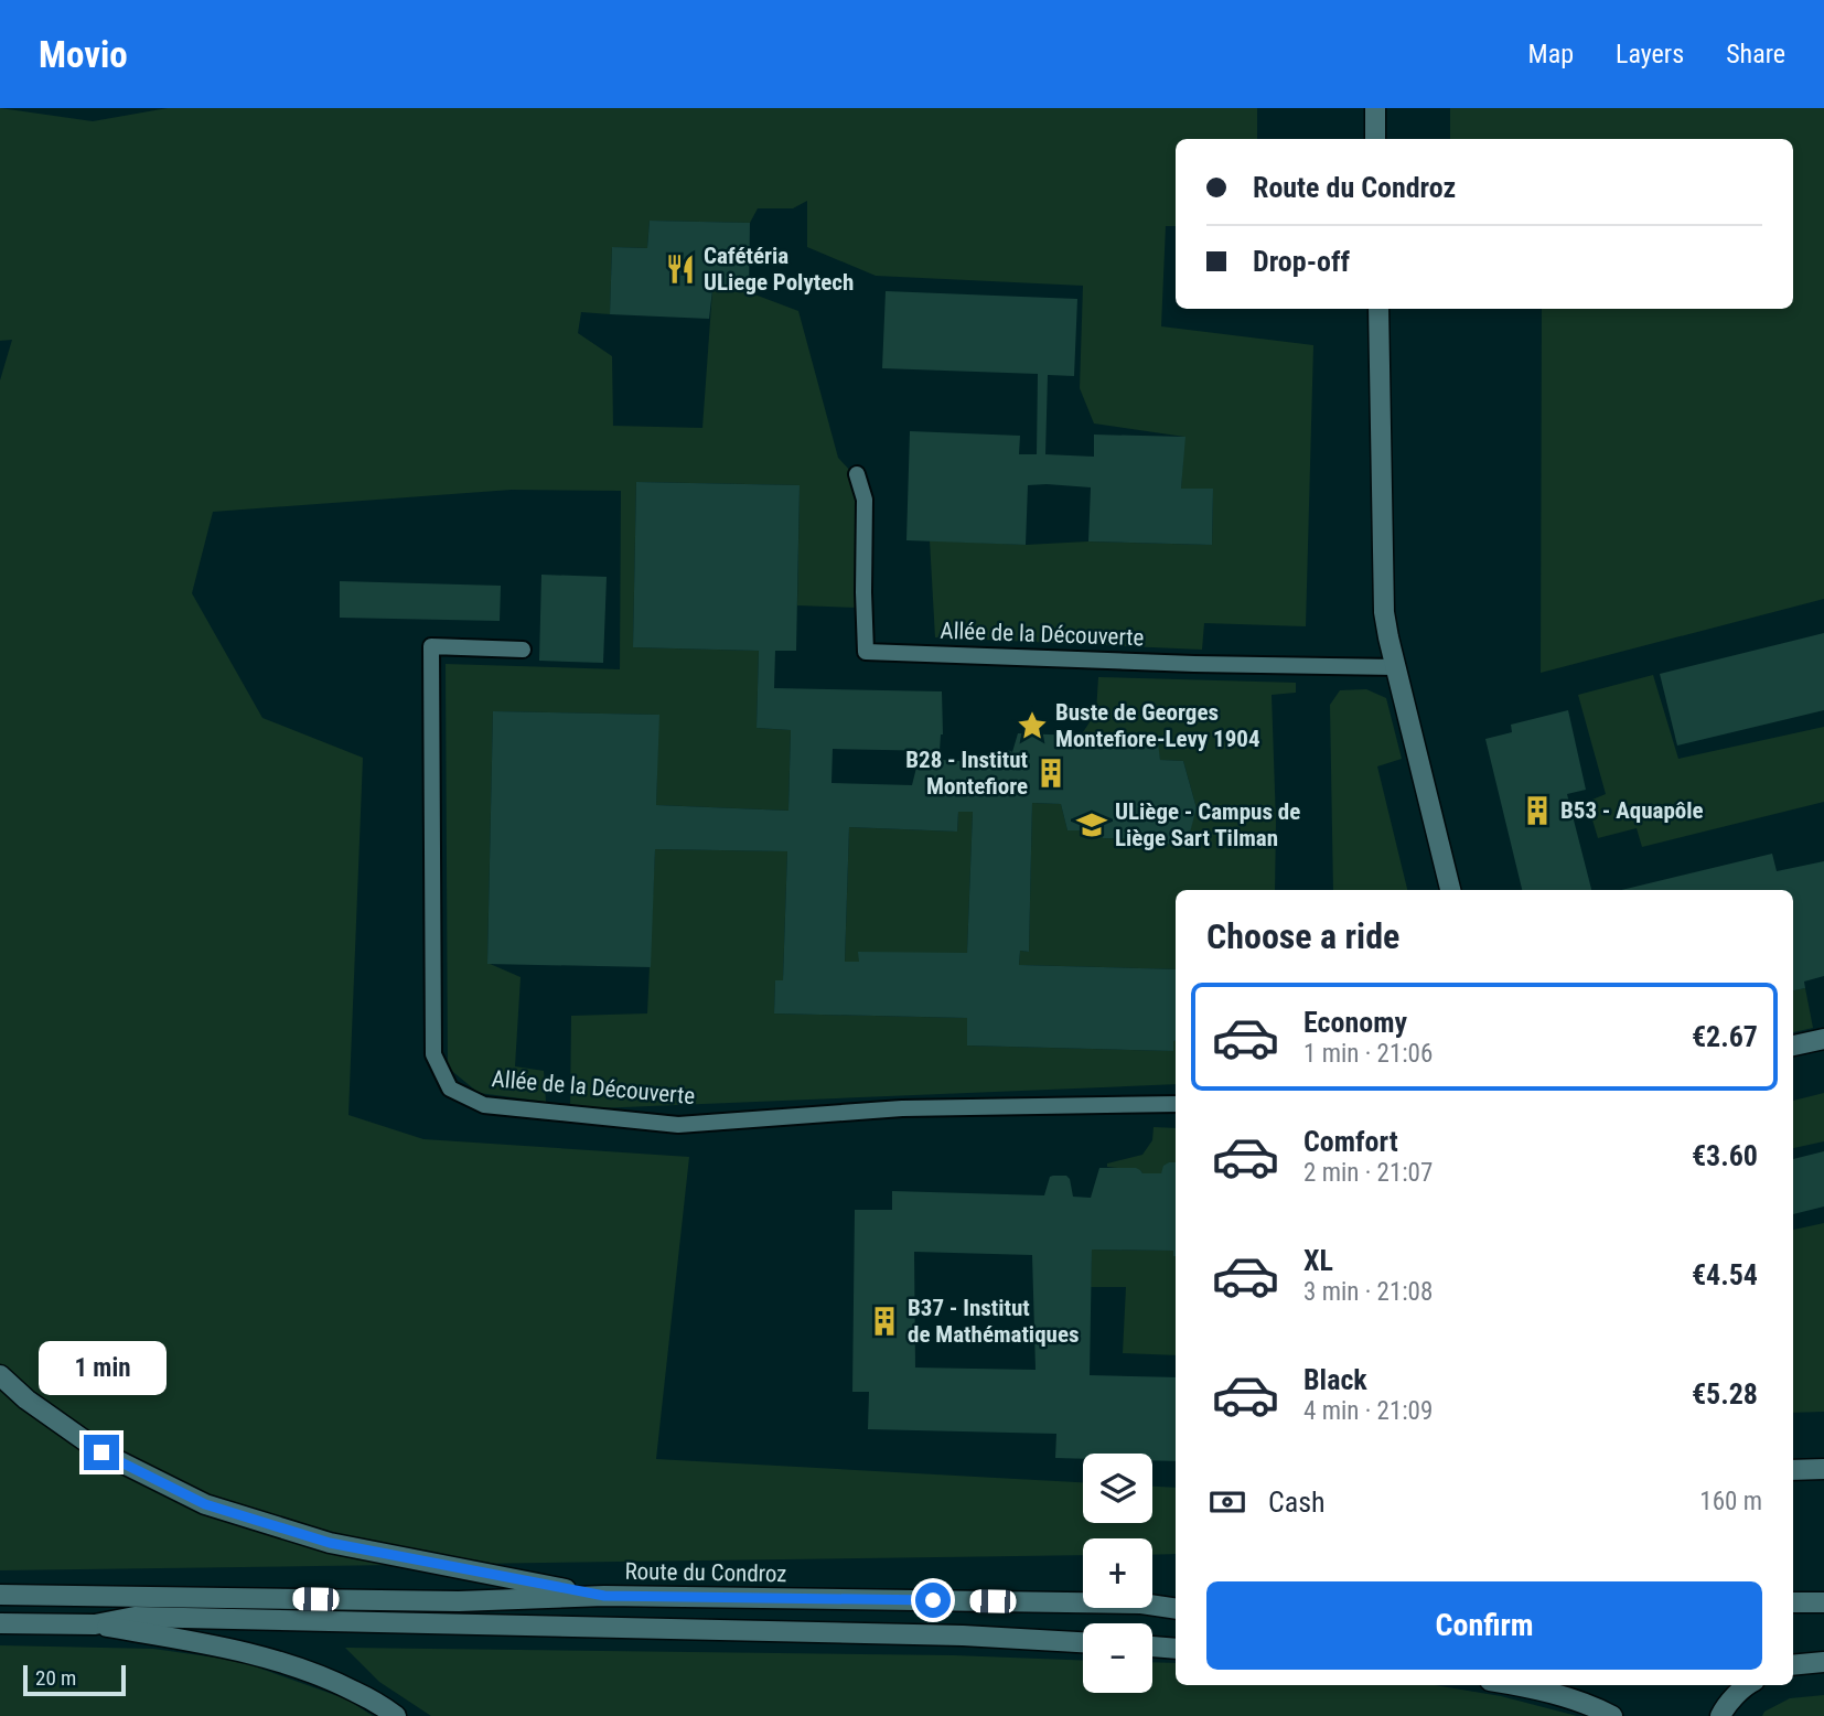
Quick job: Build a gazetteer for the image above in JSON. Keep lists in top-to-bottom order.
{
  "streets": {
    "main road": ["Route du Condroz"],
    "lane": ["Allée de la Découverte"]
  },
  "places": {
    "restaurant": ["Cafétéria ULiege Polytech"],
    "place": ["Buste de Georges Montefiore-Levy 1904"],
    "building": ["B28 - Institut Montefiore", "B53 - Aquapôle", "B37 - Institut de Mathématiques"],
    "school or university": ["ULiège - Campus de Liège Sart Tilman"]
  },
  "scale_bar": "20 m",
  "page": {
    "header": "Movio",
    "nav": ["Map", "Layers", "Share"],
    "banner": ["Route du Condroz", "Drop-off"],
    "heading": "Choose a ride",
    "list": [
      {
        "name": "Economy",
        "note": "1 min · 21:06",
        "value": "€2.67"
      },
      {
        "name": "Comfort",
        "note": "2 min · 21:07",
        "value": "€3.60"
      },
      {
        "name": "XL",
        "note": "3 min · 21:08",
        "value": "€4.54"
      },
      {
        "name": "Black",
        "note": "4 min · 21:09",
        "value": "€5.28"
      }
    ],
    "bubble": "1 min",
    "map_buttons": ["+", "−"],
    "pay": ["Cash", "160 m"],
    "buttons": "Confirm",
    "scale": "20 m"
  }
}
